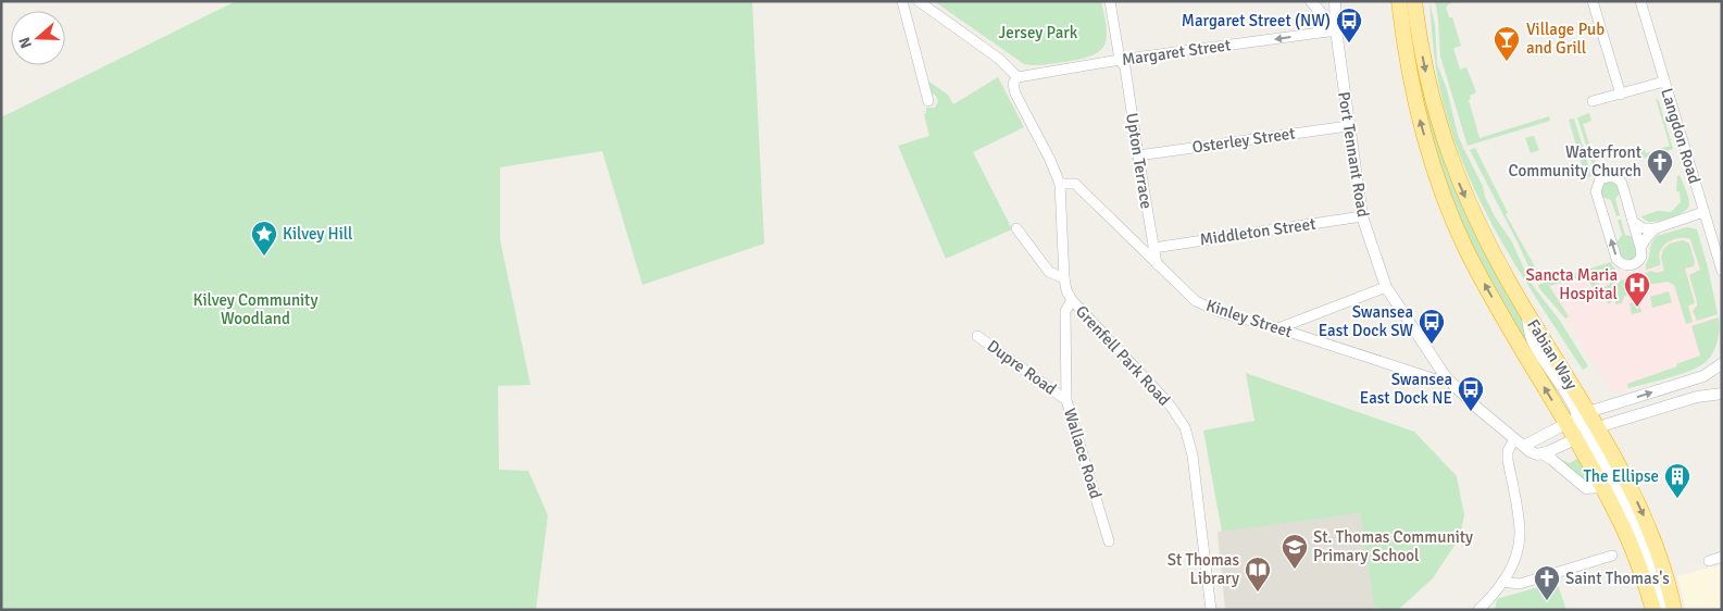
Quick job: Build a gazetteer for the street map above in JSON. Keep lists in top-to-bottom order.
{
  "streets": {
    "highway": ["Fabian Way"],
    "street": [
      "Margaret Street",
      "Langdon Road",
      "Osterley Street",
      "Port Tennant Road",
      "Upton Terrace",
      "Middleton Street",
      "Kinley Street",
      "Grenfell Park Road",
      "Dupre Road",
      "Wallace Road"
    ]
  },
  "crossings": [
    ["Margaret Street", "Port Tennant Road"],
    ["Margaret Street", "Upton Terrace"],
    ["Margaret Street", "Grenfell Park Road"],
    ["Osterley Street", "Port Tennant Road"],
    ["Osterley Street", "Upton Terrace"],
    ["Port Tennant Road", "Middleton Street"],
    ["Port Tennant Road", "Kinley Street"],
    ["Port Tennant Road", "Fabian Way"],
    ["Upton Terrace", "Middleton Street"],
    ["Upton Terrace", "Kinley Street"],
    ["Kinley Street", "Grenfell Park Road"],
    ["Grenfell Park Road", "Wallace Road"],
    ["Dupre Road", "Wallace Road"]
  ],
  "one_way": ["Margaret Street"],
  "parks": ["Jersey Park", "Kilvey Community Woodland"],
  "places": {
    "bus stop": ["Margaret Street (NW)", "Swansea East Dock SW", "Swansea East Dock NE"],
    "bar": ["Village Pub and Grill"],
    "church": ["Waterfront Community Church", "Saint Thomas's"],
    "place": ["Kilvey Hill"],
    "hospital": ["Sancta Maria Hospital"],
    "building": ["The Ellipse"],
    "school or university": ["St. Thomas Community Primary School"],
    "library": ["St Thomas Library"]
  },
  "north": "left"
}
